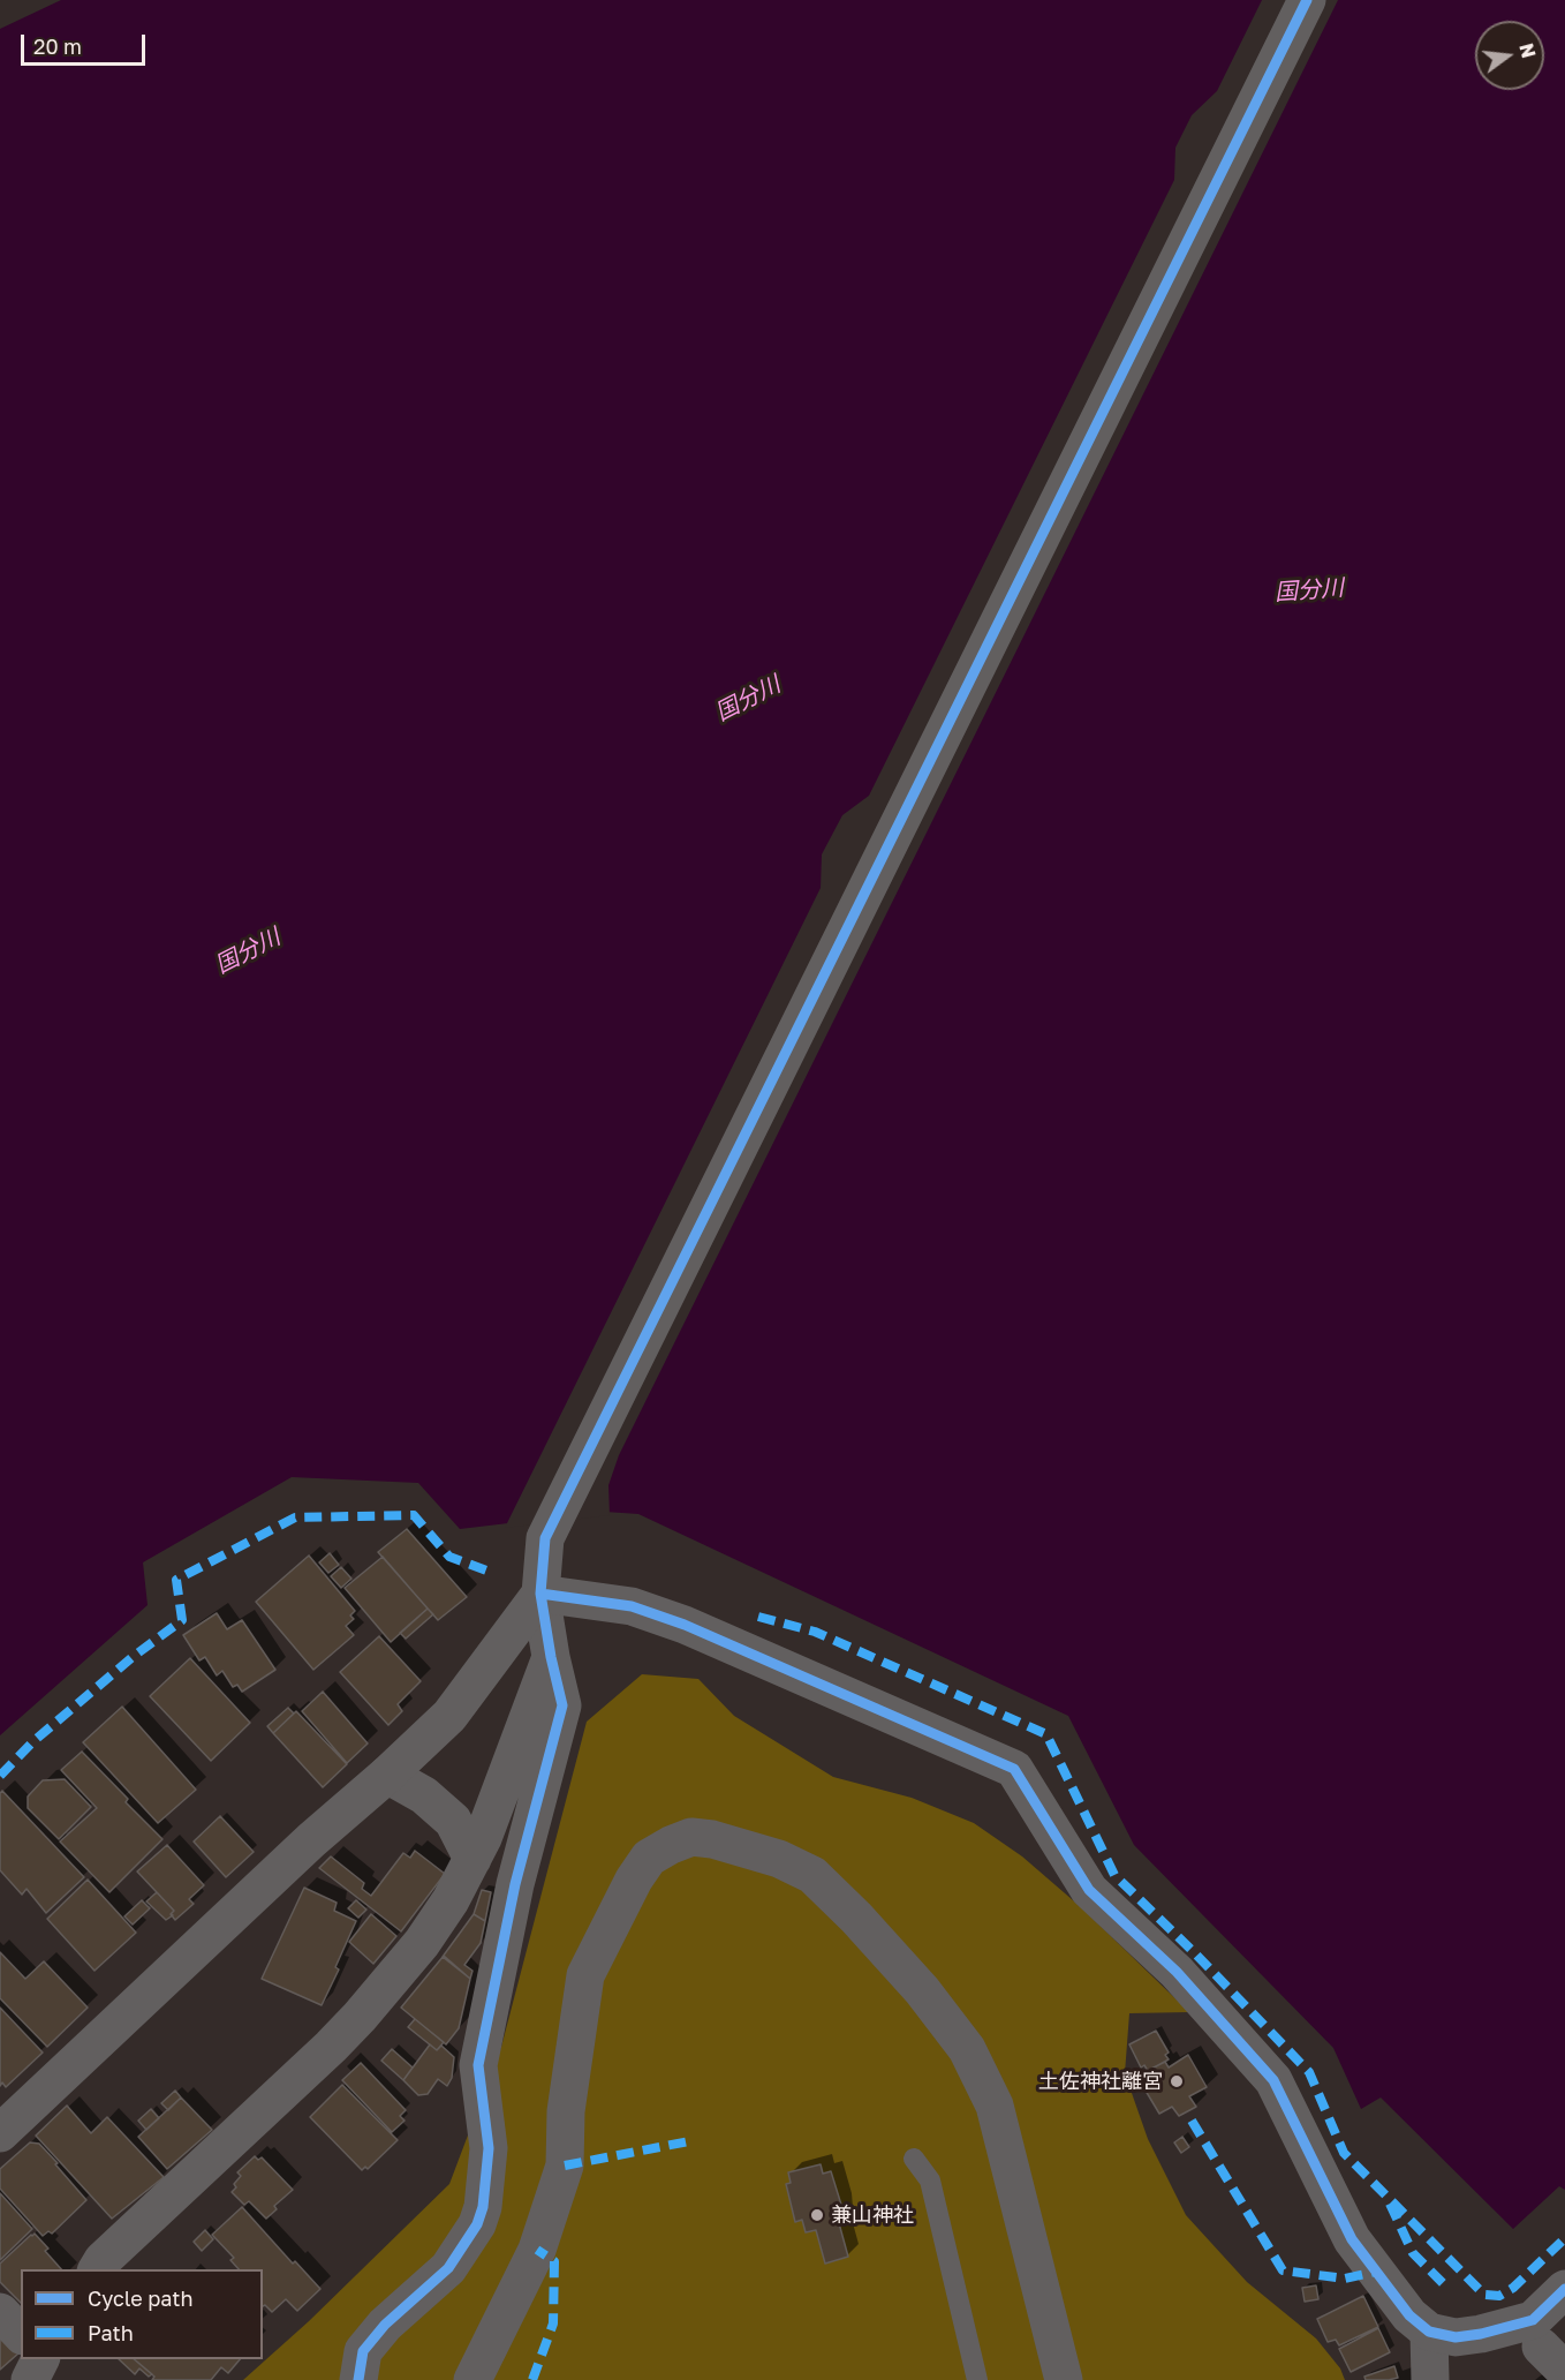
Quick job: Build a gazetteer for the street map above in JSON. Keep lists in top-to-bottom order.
{
  "water": ["国分川"],
  "places": ["土佐神社離宮", "兼山神社"],
  "legend": ["Cycle path", "Path"],
  "scale_bar": "20 m",
  "north": "right"
}
